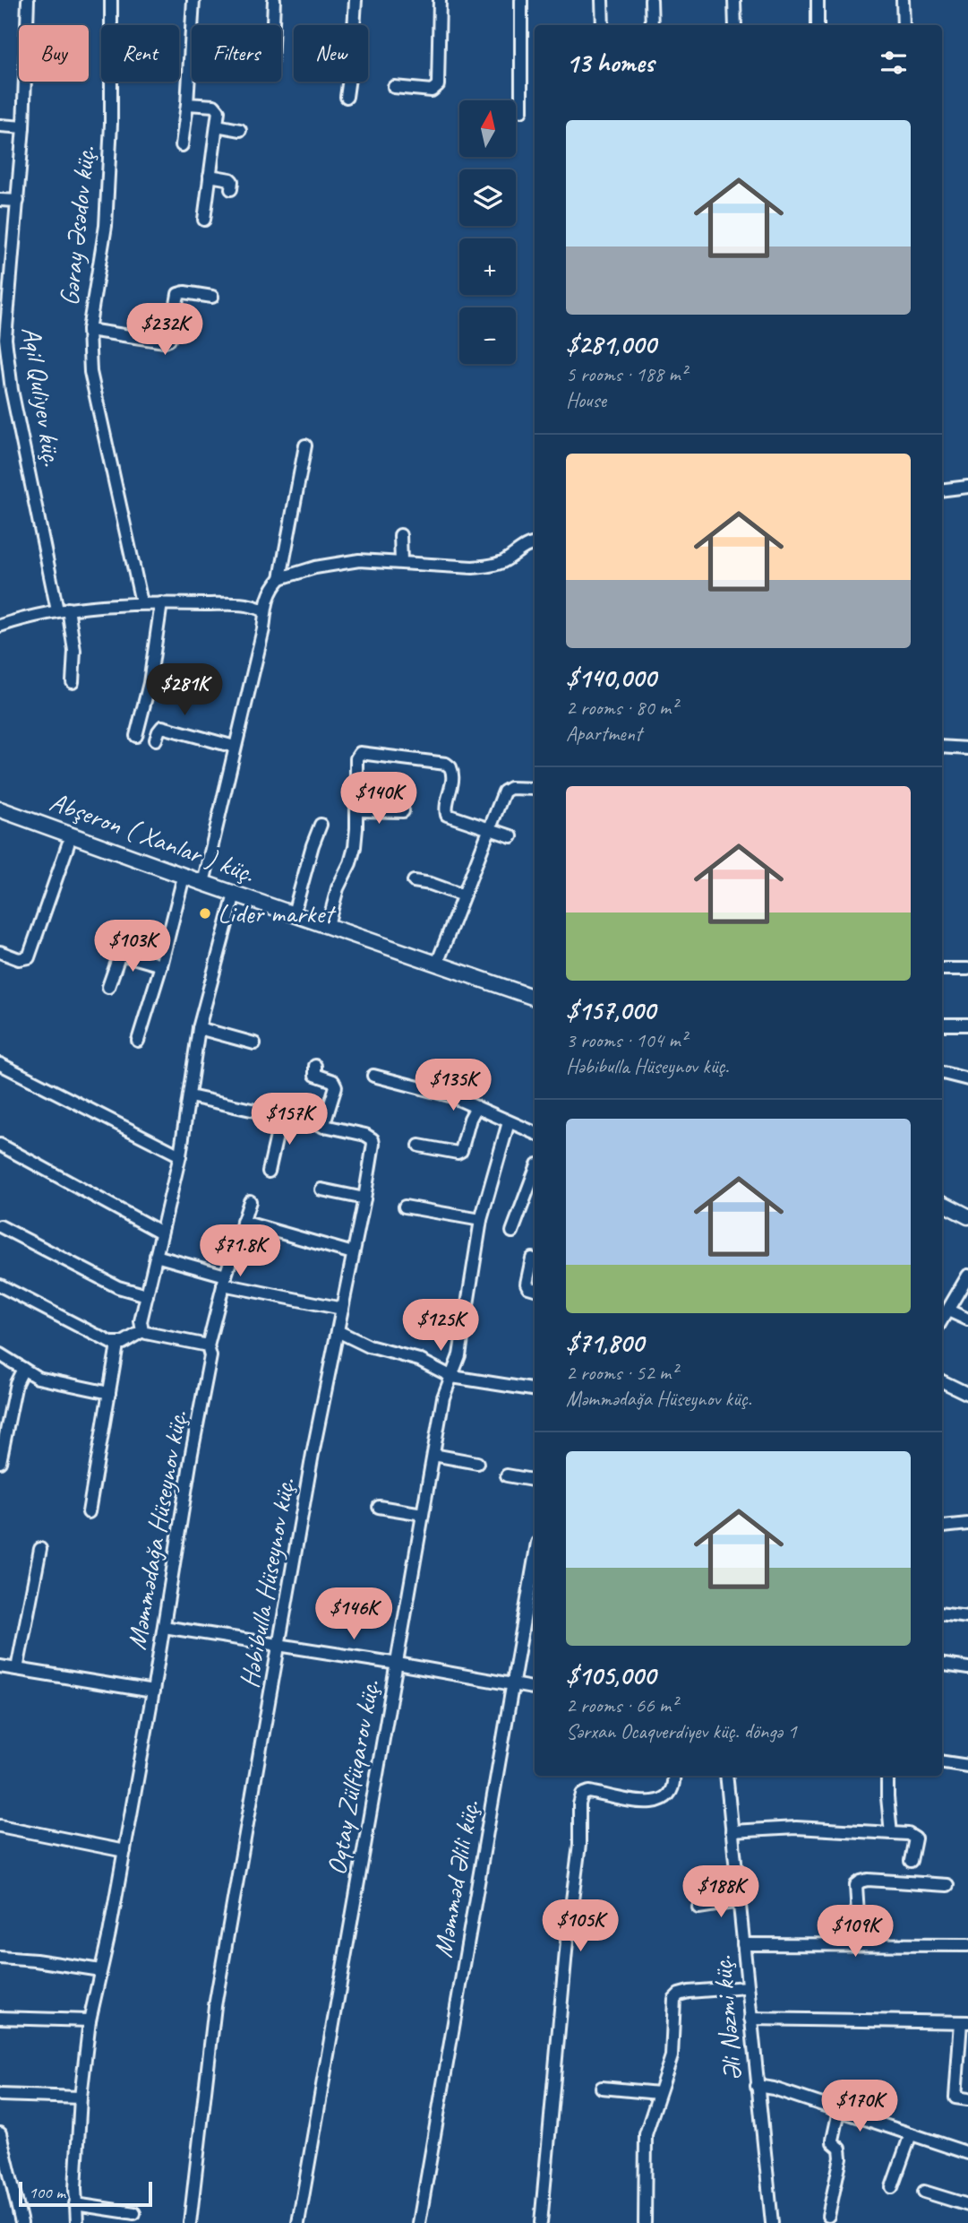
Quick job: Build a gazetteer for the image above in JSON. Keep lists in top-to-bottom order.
{
  "streets": {
    "main road": ["Abşeron ( Xanlar ) küç."],
    "street": [
      "Gəray Əsədov küç.",
      "Aqil Quliyev küç.",
      "Məmmədağa Hüseynov küç.",
      "Həbibulla Hüseynov küç.",
      "Oqtay Zülfüqarov küç.",
      "Məmməd Əlili küç.",
      "Əli Nəzmi küç."
    ]
  },
  "places": ["Lider market"],
  "scale_bar": "100 m",
  "north": "top",
  "page": {
    "chip": [
      "Buy",
      "Rent",
      "Filters",
      "New"
    ],
    "heading": "13 homes",
    "map_buttons": ["+", "−"],
    "list": [
      {
        "name": "$281,000",
        "note": "5 rooms · 188 m² · House"
      },
      {
        "name": "$140,000",
        "note": "2 rooms · 80 m² · Apartment"
      },
      {
        "name": "$157,000",
        "note": "3 rooms · 104 m² · Həbibulla Hüseynov küç."
      },
      {
        "name": "$71,800",
        "note": "2 rooms · 52 m² · Məmmədağa Hüseynov küç."
      },
      {
        "name": "$105,000",
        "note": "2 rooms · 66 m² · Sərxan Ocaqverdiyev küç. döngə 1"
      }
    ],
    "price": [
      "$232K",
      "$281K",
      "$140K",
      "$103K",
      "$135K",
      "$157K",
      "$71.8K",
      "$125K",
      "$146K",
      "$188K",
      "$105K",
      "$109K",
      "$170K"
    ],
    "scale": "100 m"
  }
}
